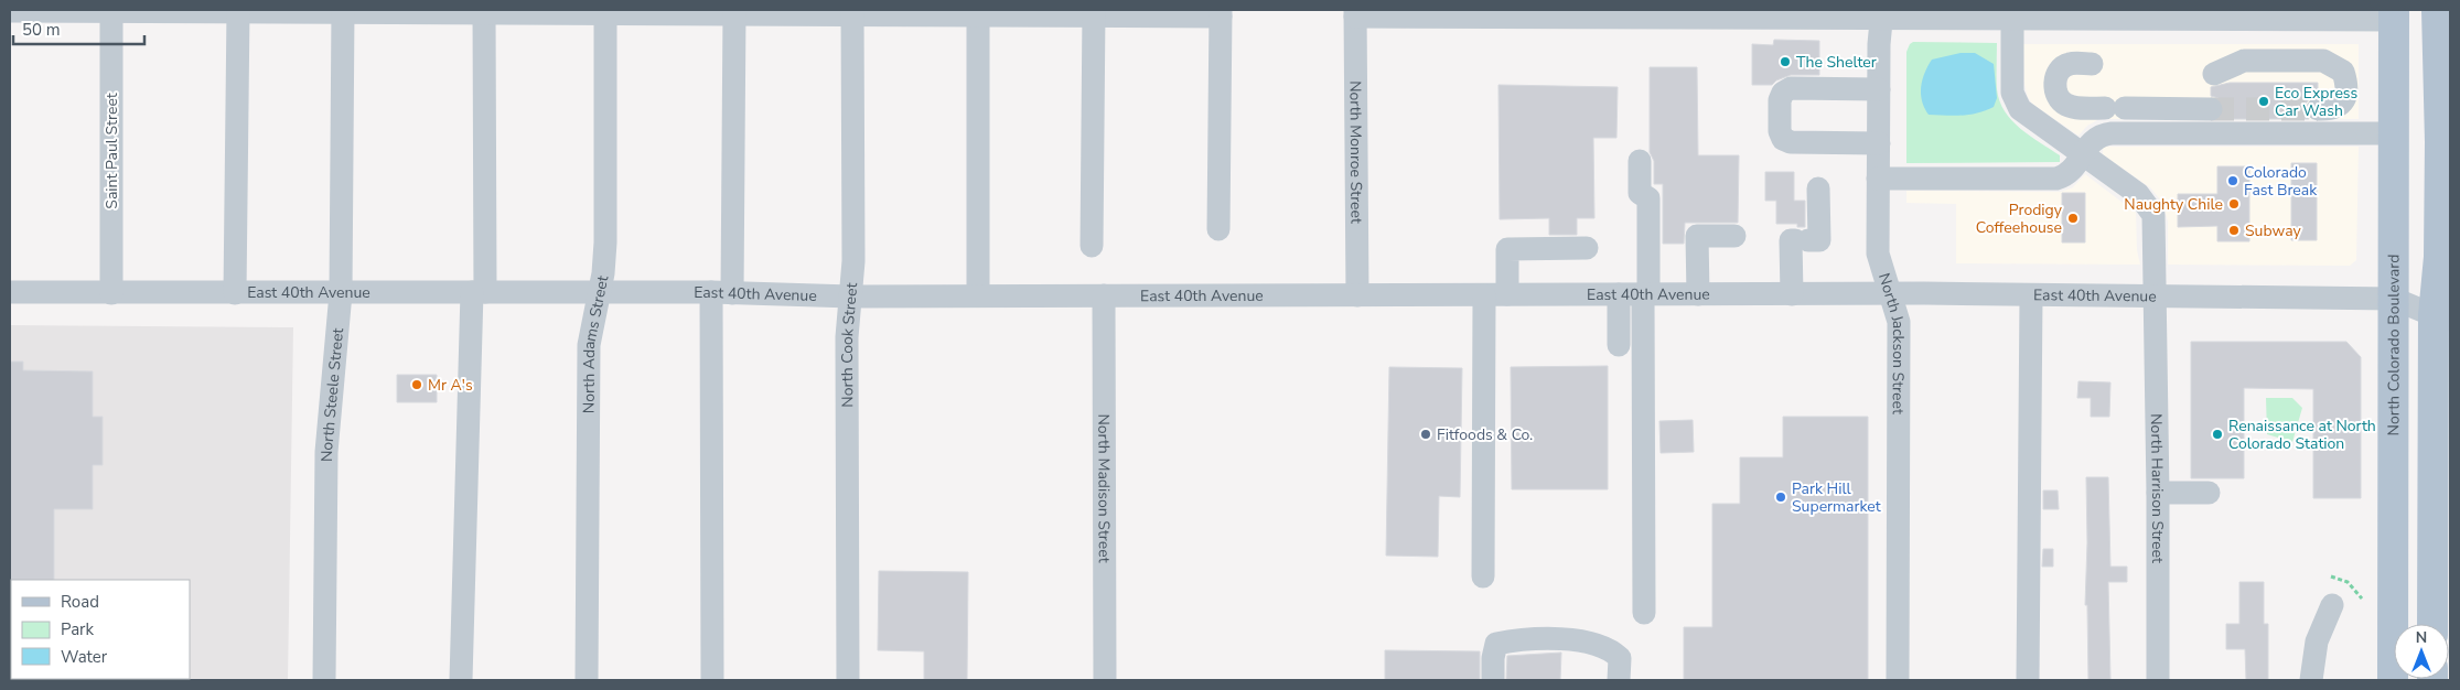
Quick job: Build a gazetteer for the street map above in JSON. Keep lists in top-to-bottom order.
{
  "streets": {
    "main road": ["North Colorado Boulevard"],
    "street": [
      "Saint Paul Street",
      "North Monroe Street",
      "East 40th Avenue",
      "North Adams Street",
      "North Cook Street",
      "North Jackson Street",
      "North Steele Street",
      "North Madison Street",
      "North Harrison Street"
    ]
  },
  "crossings": [
    ["Saint Paul Street", "East 40th Avenue"],
    ["North Monroe Street", "East 40th Avenue"],
    ["East 40th Avenue", "North Adams Street"],
    ["East 40th Avenue", "North Cook Street"],
    ["East 40th Avenue", "North Jackson Street"],
    ["East 40th Avenue", "North Colorado Boulevard"],
    ["East 40th Avenue", "North Steele Street"],
    ["East 40th Avenue", "North Madison Street"],
    ["East 40th Avenue", "North Harrison Street"]
  ],
  "places": [
    "The Shelter",
    "Eco Express Car Wash",
    "Colorado Fast Break",
    "Naughty Chile",
    "Prodigy Coffeehouse",
    "Subway",
    "Mr A's",
    "Fitfoods & Co.",
    "Renaissance at North Colorado Station",
    "Park Hill Supermarket"
  ],
  "legend": ["Road", "Park", "Water"],
  "scale_bar": "50 m",
  "north": "top"
}
